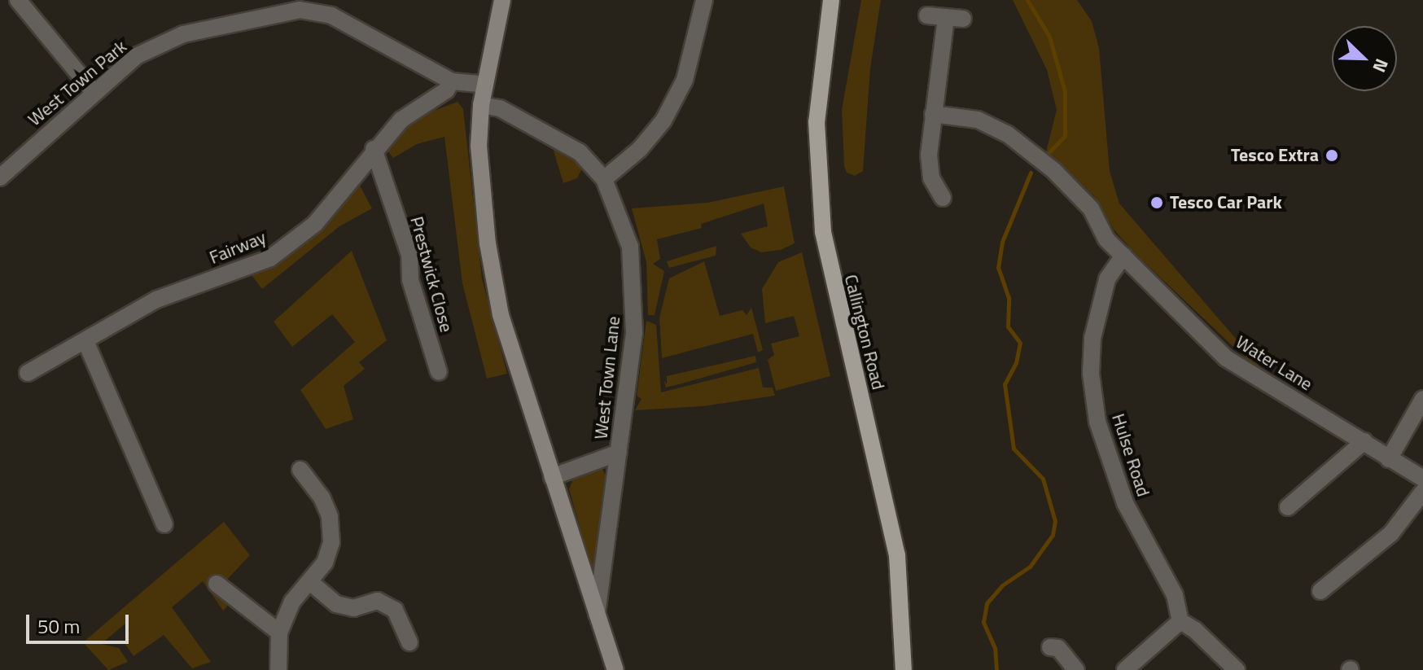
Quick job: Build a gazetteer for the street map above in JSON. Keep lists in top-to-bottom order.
{
  "streets": {
    "main road": ["Callington Road", "West Town Lane"],
    "street": [
      "West Town Park",
      "Fairway",
      "Prestwick Close",
      "Water Lane",
      "Hulse Road"
    ]
  },
  "crossings": [
    ["West Town Park", "Fairway"],
    ["West Town Park", "West Town Lane"],
    ["Fairway", "Prestwick Close"],
    ["Water Lane", "Hulse Road"]
  ],
  "places": ["Tesco Extra", "Tesco Car Park"],
  "scale_bar": "50 m",
  "north": "bottom right"
}
